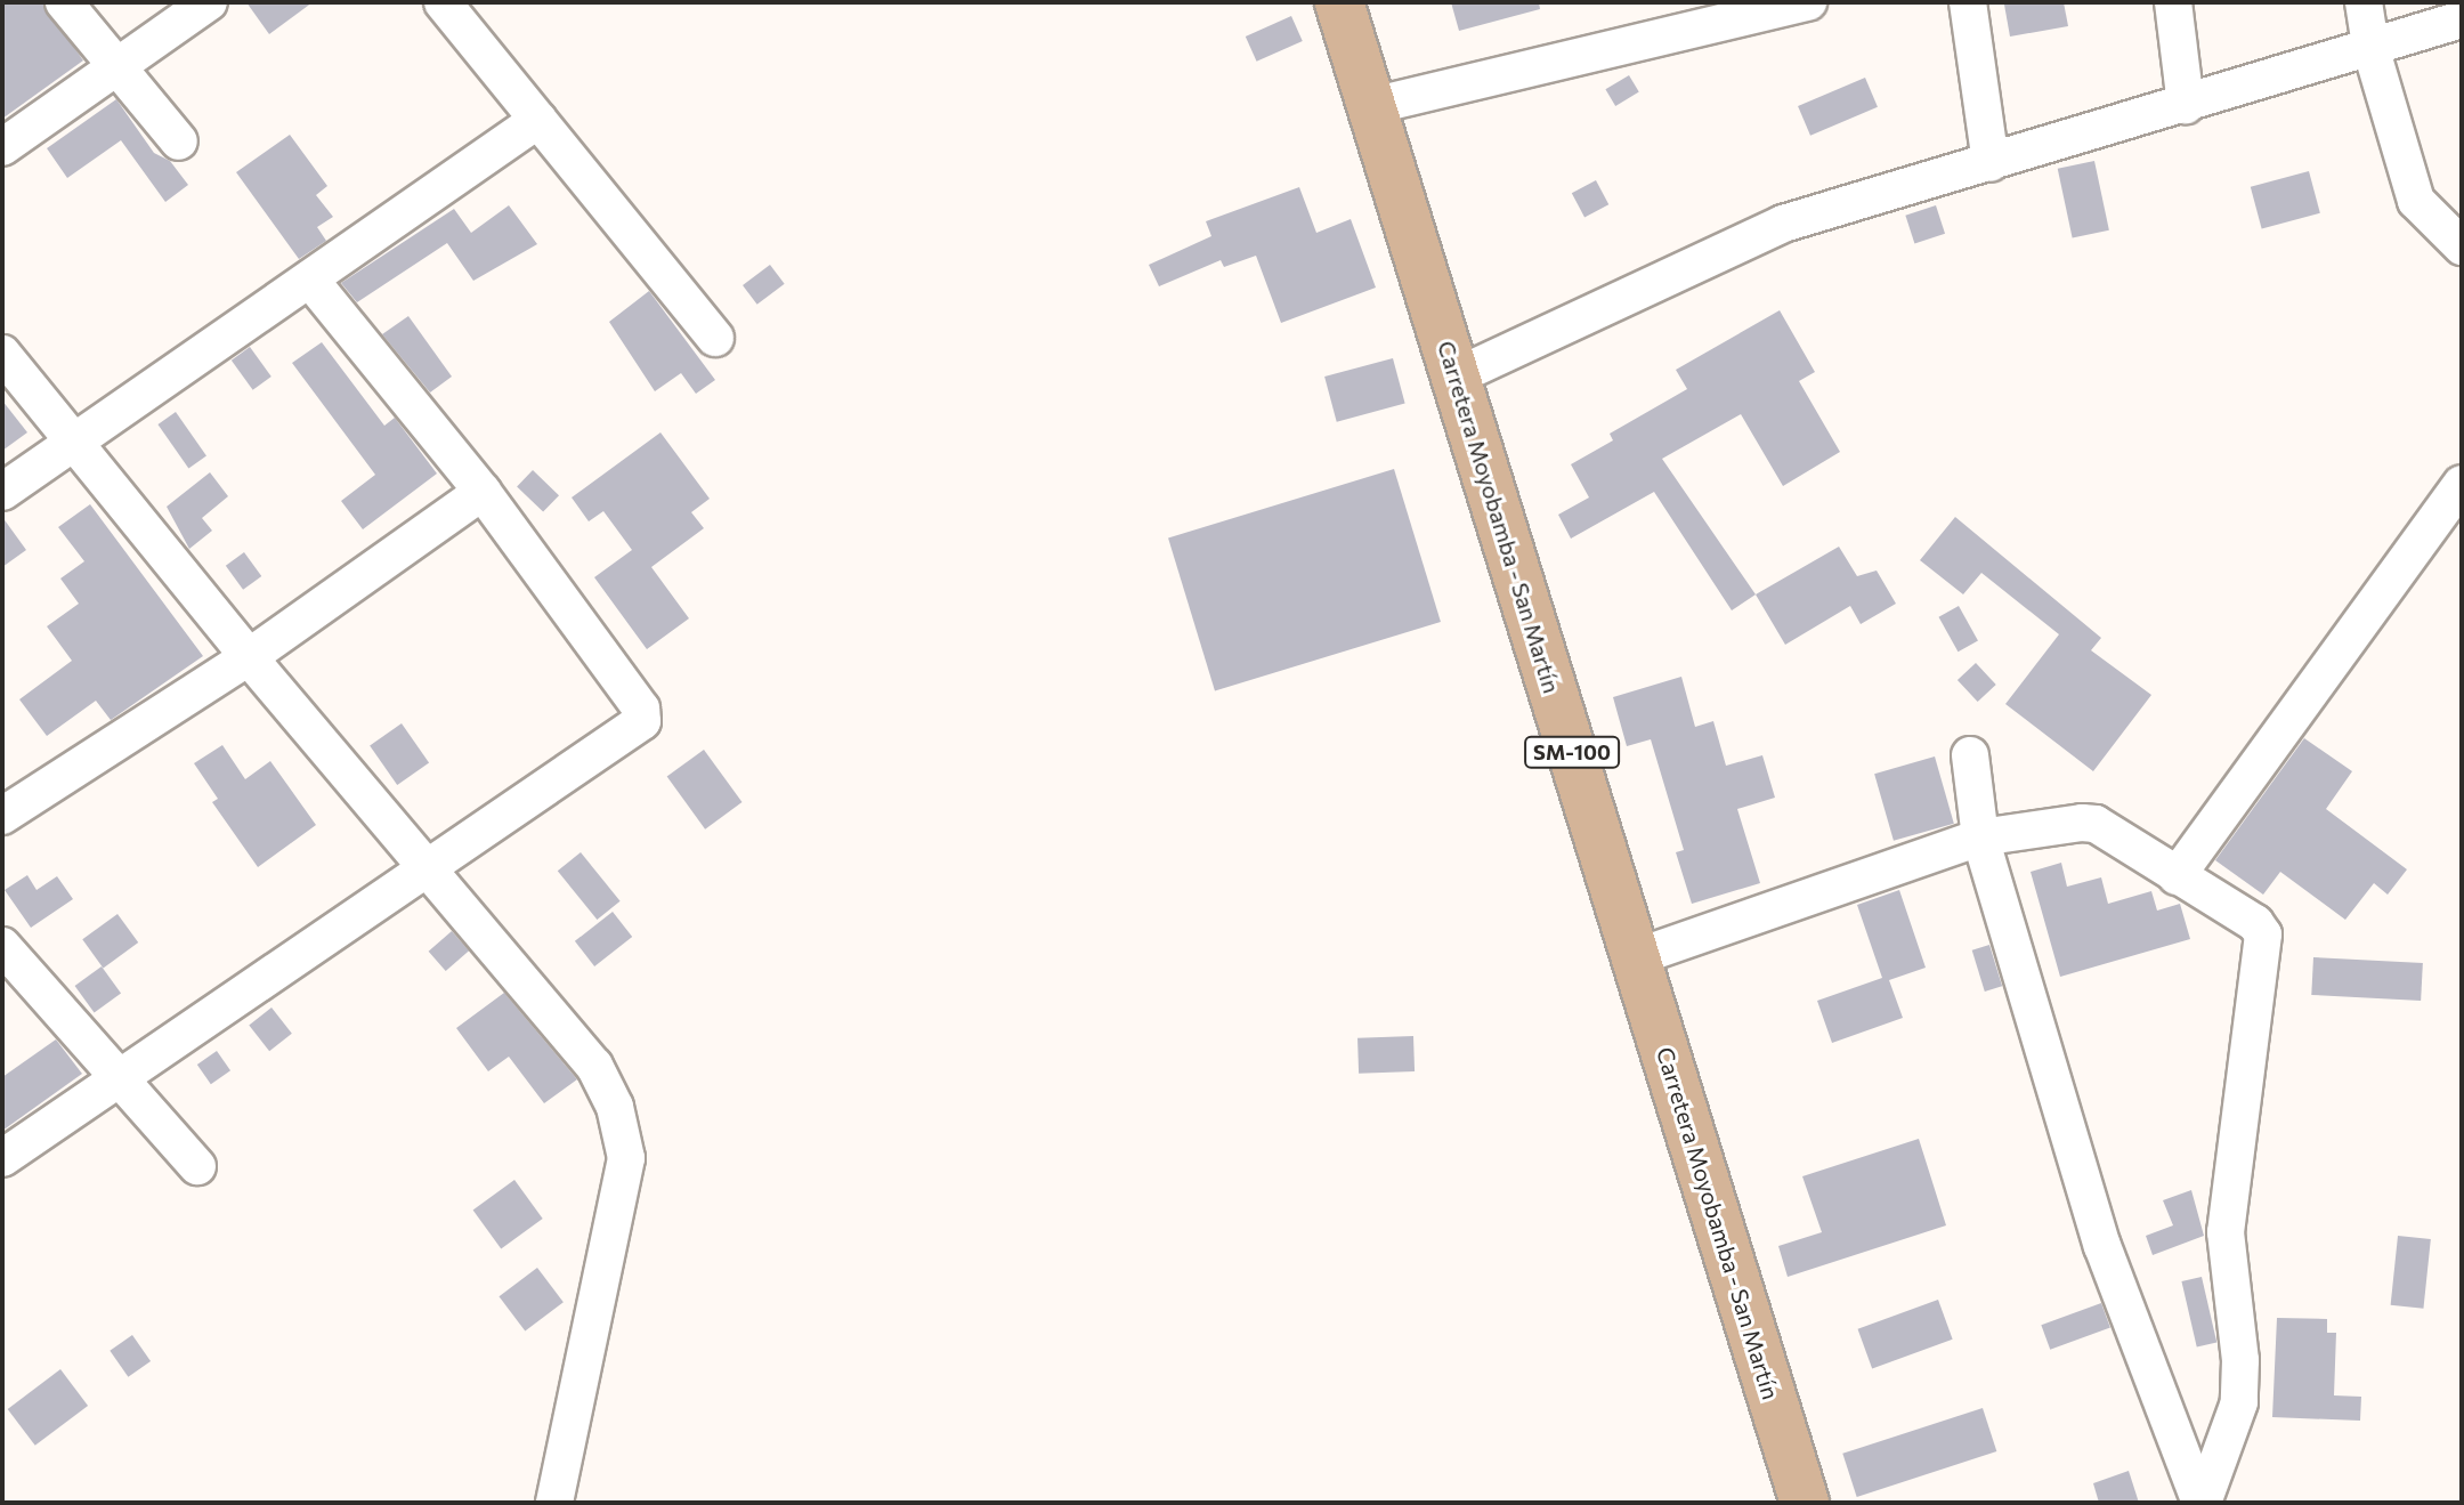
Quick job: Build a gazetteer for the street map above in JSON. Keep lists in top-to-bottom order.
{
  "streets": {
    "main road": ["Carretera Moyobamba - San Martín", "SM-100"]
  }
}
